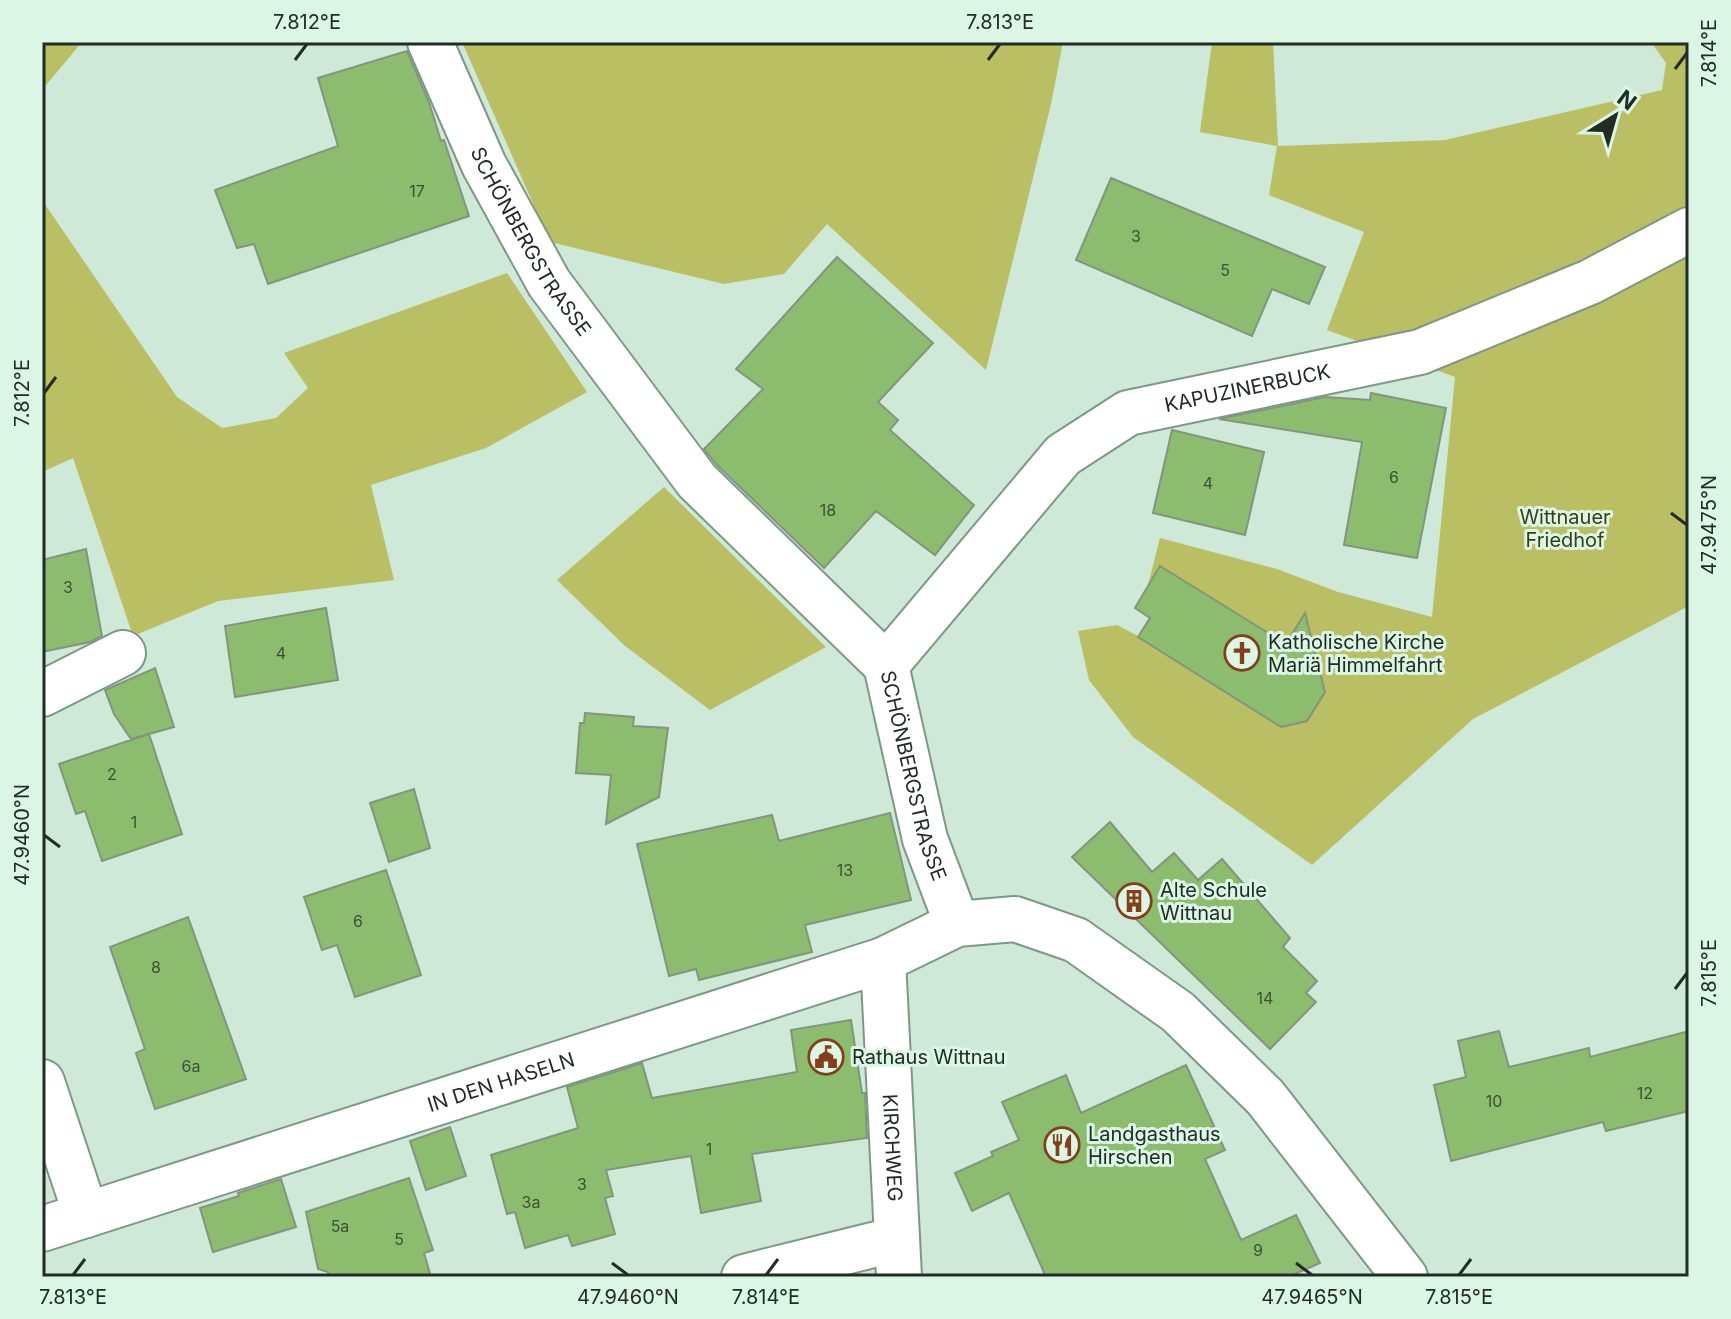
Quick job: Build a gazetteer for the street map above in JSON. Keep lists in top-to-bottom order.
{
  "streets": {
    "street": [
      "SCHÖNBERGSTRASSE",
      "KAPUZINERBUCK",
      "IN DEN HASELN",
      "KIRCHWEG"
    ]
  },
  "crossings": [
    ["SCHÖNBERGSTRASSE", "KAPUZINERBUCK"],
    ["SCHÖNBERGSTRASSE", "IN DEN HASELN"],
    ["IN DEN HASELN", "KIRCHWEG"]
  ],
  "parks": ["Wittnauer Friedhof"],
  "places": {
    "church": ["Katholische Kirche Mariä Himmelfahrt"],
    "building": ["Alte Schule Wittnau"],
    "public building": ["Rathaus Wittnau"],
    "restaurant": ["Landgasthaus Hirschen"]
  },
  "house_numbers": [
    "17",
    "3",
    "5",
    "6",
    "4",
    "18",
    "3",
    "4",
    "2",
    "1",
    "13",
    "6",
    "8",
    "14",
    "6a",
    "12",
    "10",
    "1",
    "3",
    "3a",
    "5a",
    "5",
    "9"
  ],
  "north": "top right",
  "coordinates": [
    "7.812°E",
    "7.813°E",
    "7.814°E",
    "47.9475°N",
    "47.9460°N",
    "7.815°E",
    "47.9465°N"
  ]
}
